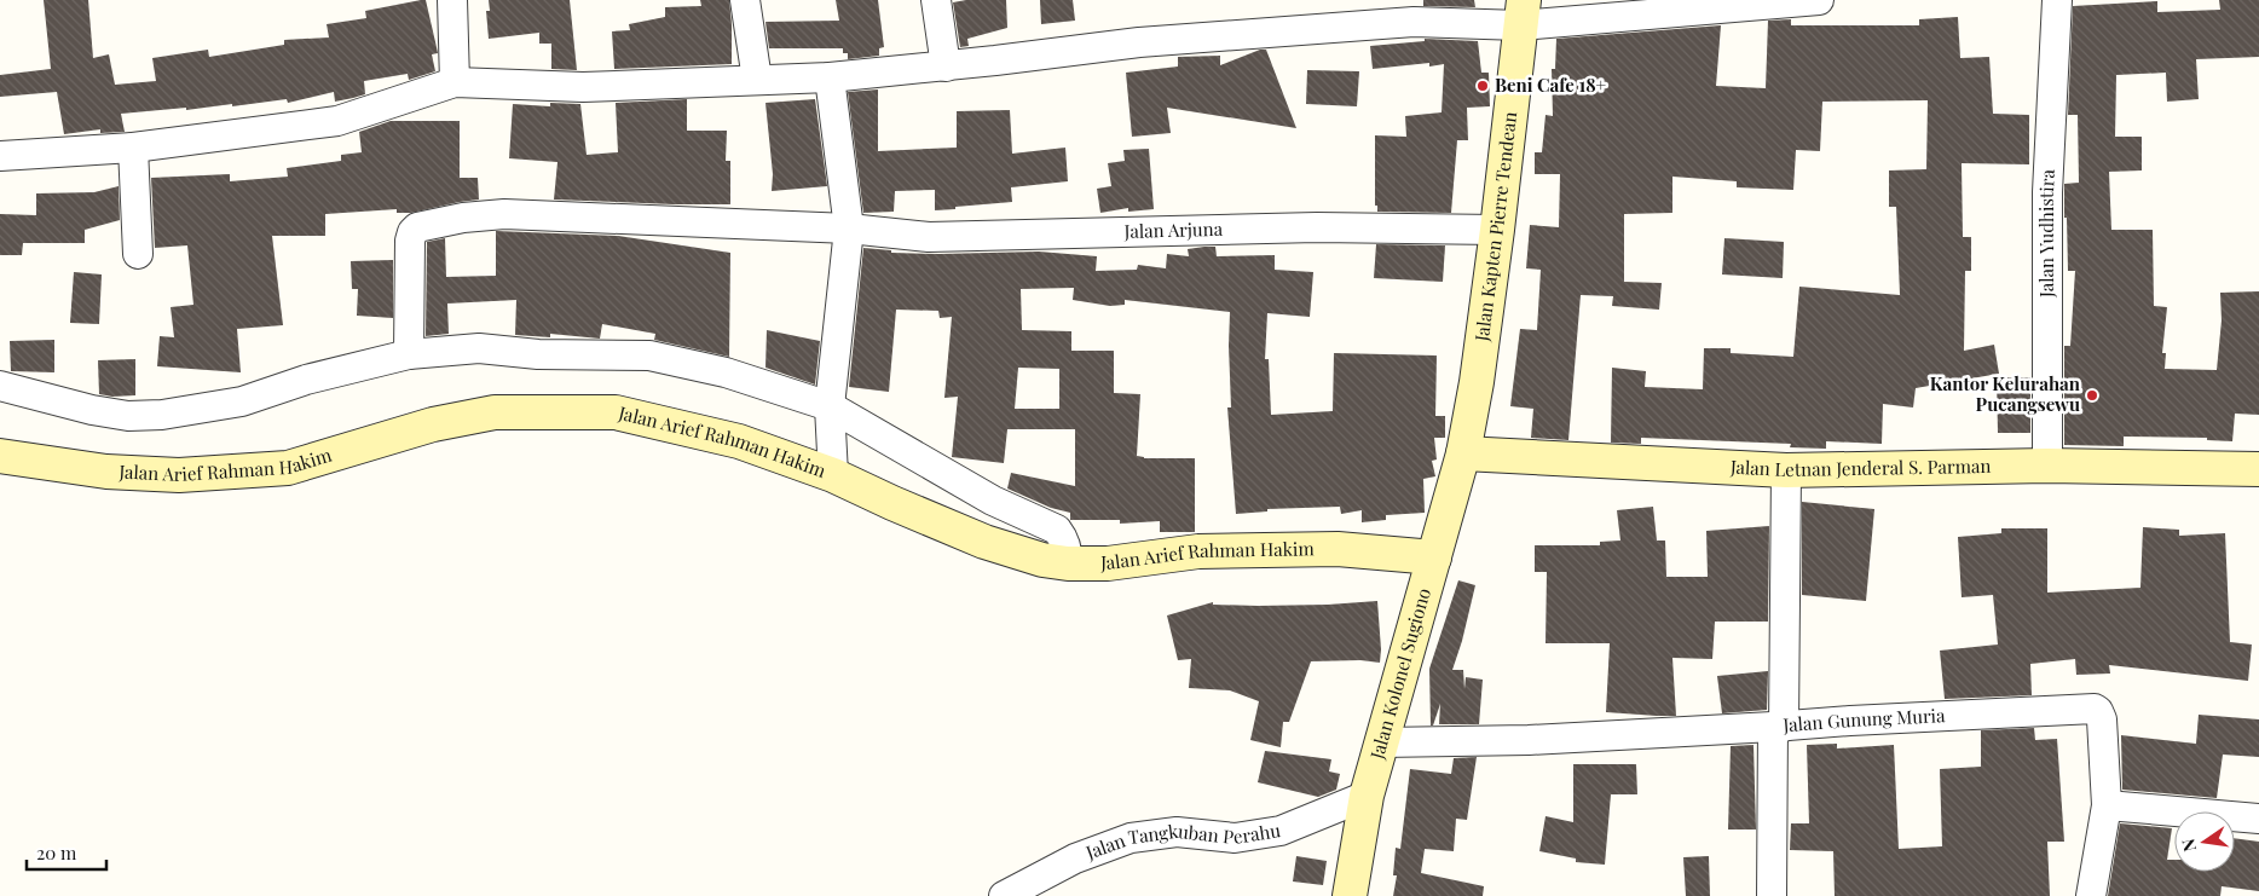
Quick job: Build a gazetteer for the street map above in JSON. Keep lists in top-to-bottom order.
{
  "streets": {
    "main road": [
      "Jalan Kapten Pierre Tendean",
      "Jalan Arief Rahman Hakim",
      "Jalan Letnan Jenderal S. Parman",
      "Jalan Kolonel Sugiono"
    ],
    "street": [
      "Jalan Arjuna",
      "Jalan Yudhistira",
      "Jalan Gunung Muria",
      "Jalan Tangkuban Perahu"
    ]
  },
  "crossings": [
    ["Jalan Kapten Pierre Tendean", "Jalan Arjuna"],
    ["Jalan Kapten Pierre Tendean", "Jalan Letnan Jenderal S. Parman"],
    ["Jalan Kapten Pierre Tendean", "Jalan Kolonel Sugiono"],
    ["Jalan Yudhistira", "Jalan Letnan Jenderal S. Parman"],
    ["Jalan Arief Rahman Hakim", "Jalan Kolonel Sugiono"],
    ["Jalan Letnan Jenderal S. Parman", "Jalan Kolonel Sugiono"],
    ["Jalan Kolonel Sugiono", "Jalan Gunung Muria"],
    ["Jalan Kolonel Sugiono", "Jalan Tangkuban Perahu"]
  ],
  "places": ["Beni Cafe 18+", "Kantor Kelurahan Pucangsewu"],
  "scale_bar": "20 m",
  "north": "left"
}
